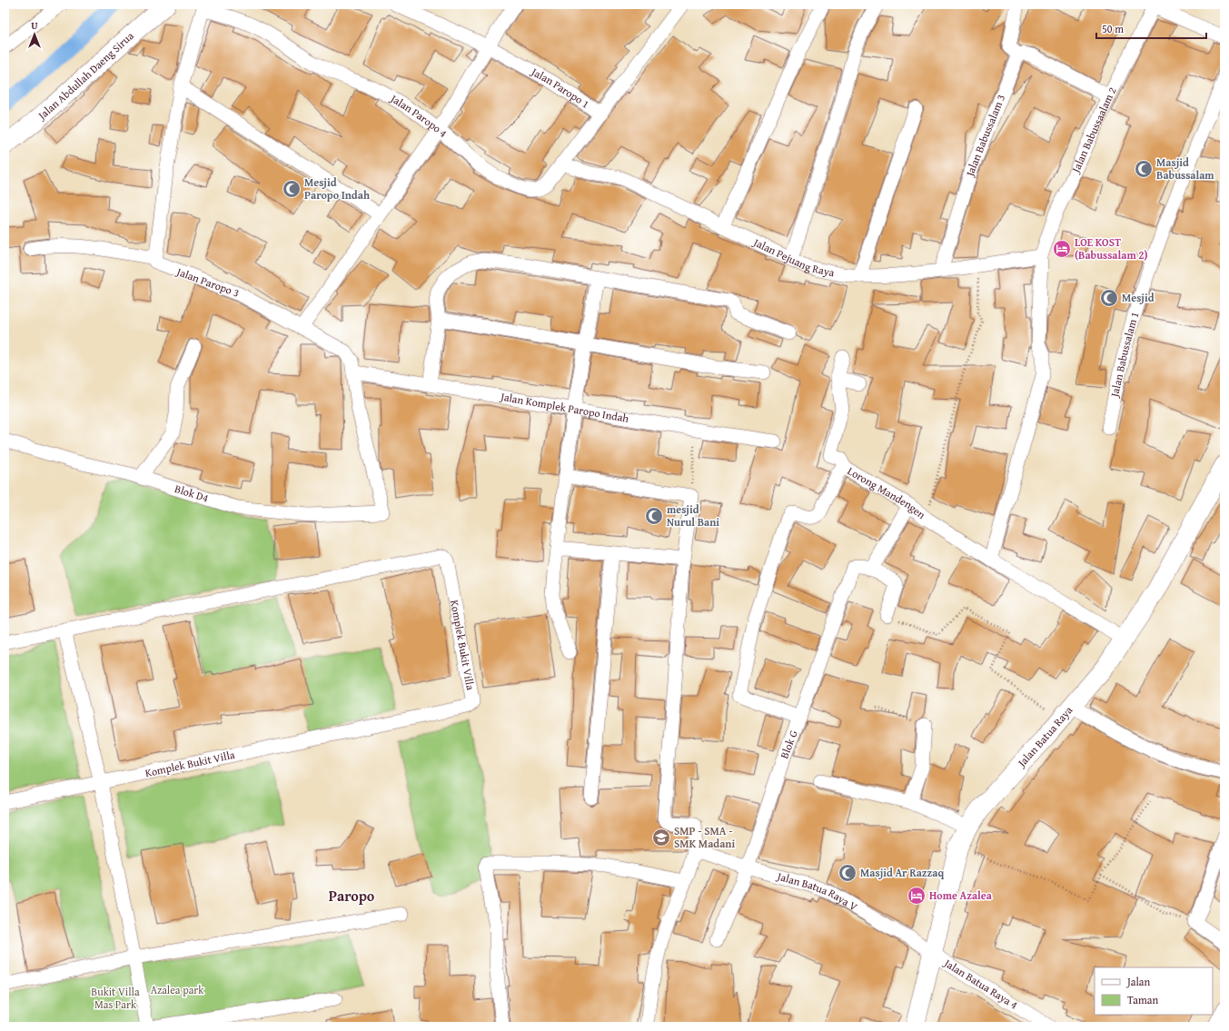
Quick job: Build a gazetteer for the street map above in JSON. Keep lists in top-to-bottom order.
{
  "streets": {
    "main road": ["Jalan Abdullah Daeng Sirua", "Jalan Batua Raya"],
    "street": [
      "Jalan Paropo 1",
      "Jalan Paropo 4",
      "Jalan Babussaalam 2",
      "Jalan Babussalam 3",
      "Jalan Pejuang Raya",
      "Jalan Paropo 3",
      "Jalan Babussalam 1",
      "Jalan Komplek Paropo Indah",
      "Blok D4",
      "Lorong Mandengen",
      "Komplek Bukit Villa",
      "Blok G",
      "Jalan Batua Raya V",
      "Jalan Batua Raya 4"
    ]
  },
  "crossings": [
    ["Jalan Paropo 1", "Jalan Paropo 4"],
    ["Jalan Paropo 4", "Jalan Pejuang Raya"],
    ["Jalan Babussaalam 2", "Jalan Pejuang Raya"],
    ["Jalan Babussaalam 2", "Lorong Mandengen"],
    ["Jalan Babussalam 3", "Jalan Pejuang Raya"],
    ["Jalan Paropo 3", "Jalan Komplek Paropo Indah"],
    ["Jalan Paropo 3", "Blok D4"],
    ["Lorong Mandengen", "Jalan Batua Raya"],
    ["Lorong Mandengen", "Blok G"],
    ["Jalan Batua Raya", "Jalan Batua Raya V"],
    ["Jalan Batua Raya", "Jalan Batua Raya 4"],
    ["Blok G", "Jalan Batua Raya V"],
    ["Jalan Batua Raya V", "Jalan Batua Raya 4"]
  ],
  "districts": ["Paropo"],
  "parks": ["Azalea park", "Bukit Villa Mas Park"],
  "places": {
    "mosque": [
      "Masjid Babussalam",
      "Mesjid Paropo Indah",
      "Mesjid",
      "mesjid Nurul Bani",
      "Masjid Ar Razzaq"
    ],
    "hotel": ["LOE KOST (Babussalam 2)", "Home Azalea"],
    "school or university": ["SMP - SMA - SMK Madani"]
  },
  "legend": ["Jalan", "Taman"],
  "scale_bar": "50 m",
  "north": "top"
}
